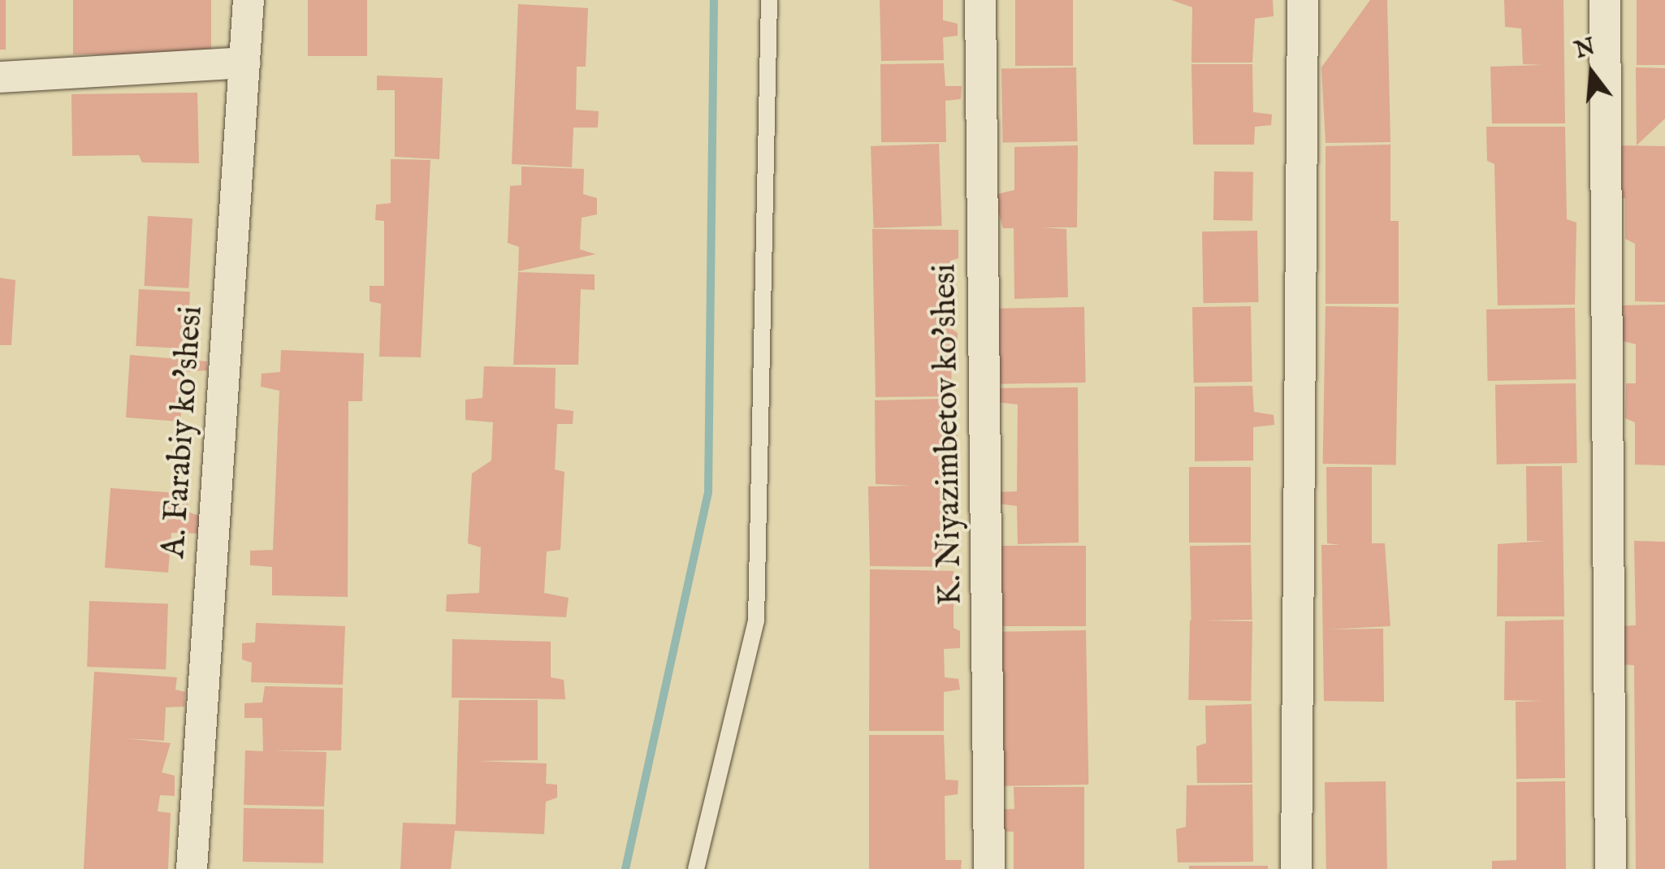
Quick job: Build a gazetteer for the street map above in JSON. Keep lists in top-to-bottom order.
{
  "streets": {
    "street": ["A. Farabiy ko'shesi", "K. Niyazimbetov ko'shesi"]
  },
  "north": "top"
}
